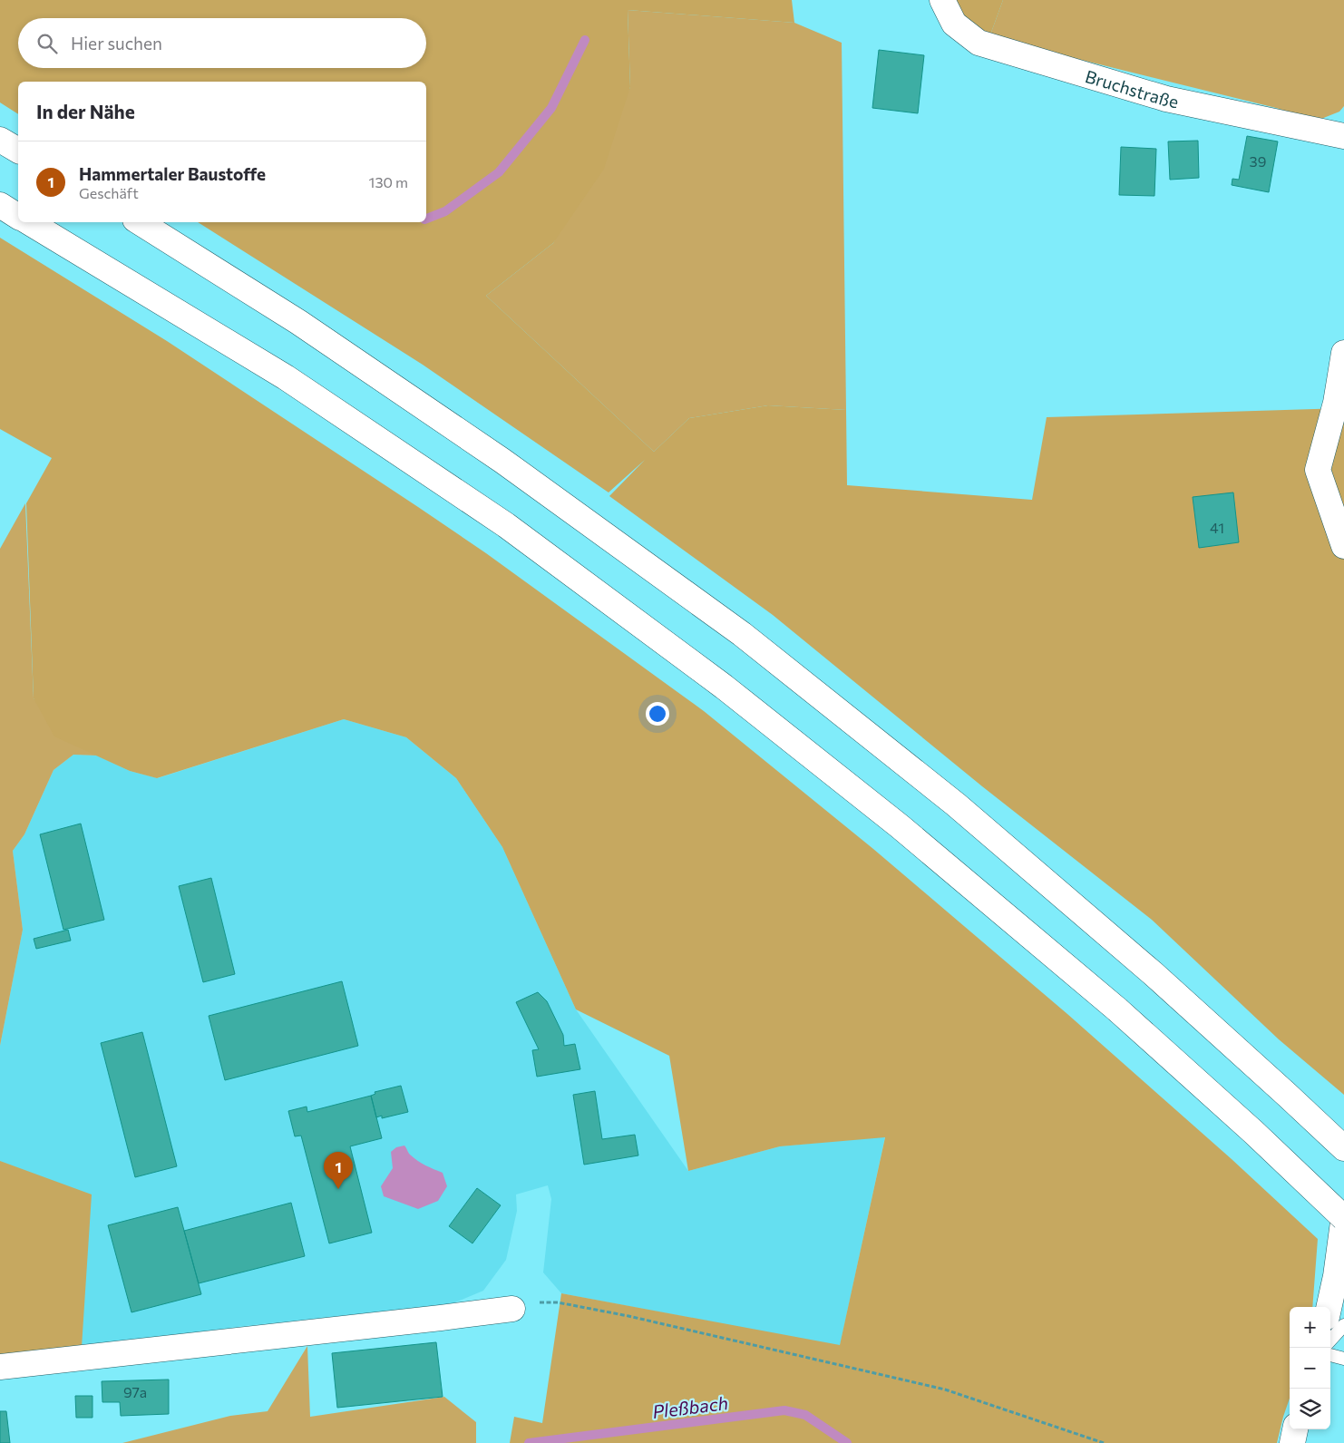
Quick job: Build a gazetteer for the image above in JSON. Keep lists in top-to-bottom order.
{
  "streets": {
    "main road": ["Bruchstraße"]
  },
  "water": ["Pleßbach"],
  "house_numbers": ["39", "41", "97a"],
  "page": {
    "search": "Hier suchen",
    "heading": "In der Nähe",
    "list": [
      {
        "mark": "1",
        "name": "Hammertaler Baustoffe",
        "note": "Geschäft",
        "value": "130 m"
      }
    ],
    "pins": "1",
    "map_buttons": ["+", "−"]
  }
}
